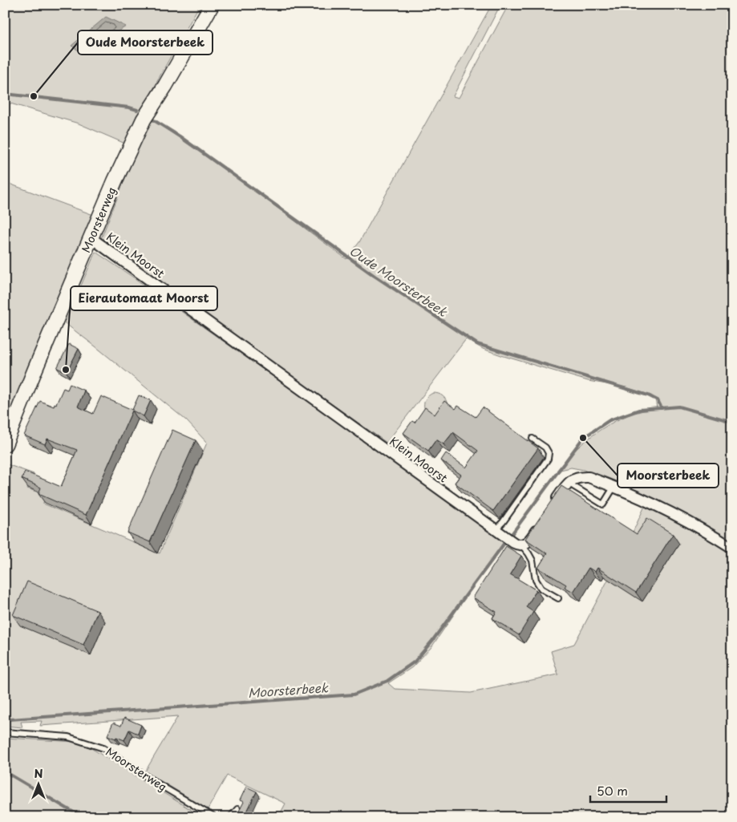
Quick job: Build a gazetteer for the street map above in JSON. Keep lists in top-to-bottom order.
{
  "streets": {
    "street": ["Moorsterweg", "Klein Moorst"]
  },
  "crossings": [
    ["Moorsterweg", "Klein Moorst"]
  ],
  "water": ["Oude Moorsterbeek", "Moorsterbeek"],
  "places": ["Oude Moorsterbeek", "Eierautomaat Moorst", "Moorsterbeek"],
  "scale_bar": "50 m",
  "north": "top"
}
